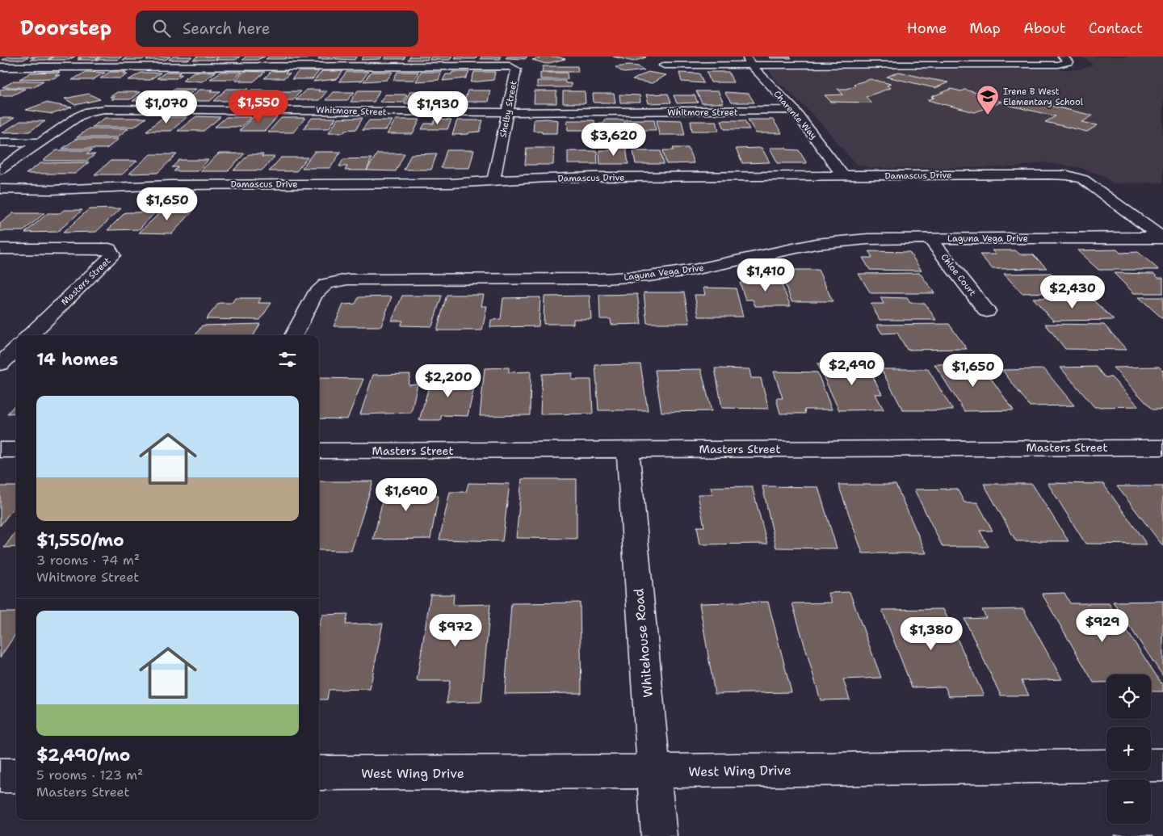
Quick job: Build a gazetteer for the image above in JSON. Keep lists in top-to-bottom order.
{
  "streets": {
    "street": [
      "Shelby Street",
      "Whitmore Street",
      "Charente Way",
      "Damascus Drive",
      "Laguna Vega Drive",
      "Chloe Court",
      "Masters Street",
      "Whitehouse Road",
      "West Wing Drive"
    ]
  },
  "crossings": [
    ["Shelby Street", "Whitmore Street"],
    ["Shelby Street", "Damascus Drive"],
    ["Whitmore Street", "Charente Way"],
    ["Charente Way", "Damascus Drive"],
    ["Damascus Drive", "Laguna Vega Drive"],
    ["Laguna Vega Drive", "Chloe Court"],
    ["Masters Street", "Whitehouse Road"],
    ["Whitehouse Road", "West Wing Drive"]
  ],
  "places": {
    "school or university": ["Irene B West Elementary School"]
  },
  "page": {
    "header": "Doorstep",
    "search": "Search here",
    "nav": [
      "Home",
      "Map",
      "About",
      "Contact"
    ],
    "price": [
      "$1,550",
      "$1,070",
      "$1,930",
      "$3,620",
      "$1,650",
      "$1,410",
      "$2,430",
      "$2,490",
      "$1,650",
      "$2,200",
      "$1,690",
      "$929",
      "$972",
      "$1,380"
    ],
    "heading": "14 homes",
    "list": [
      {
        "name": "$1,550/mo",
        "note": "3 rooms · 74 m² · Whitmore Street"
      },
      {
        "name": "$2,490/mo",
        "note": "5 rooms · 123 m² · Masters Street"
      }
    ],
    "map_buttons": ["+", "−"]
  }
}
